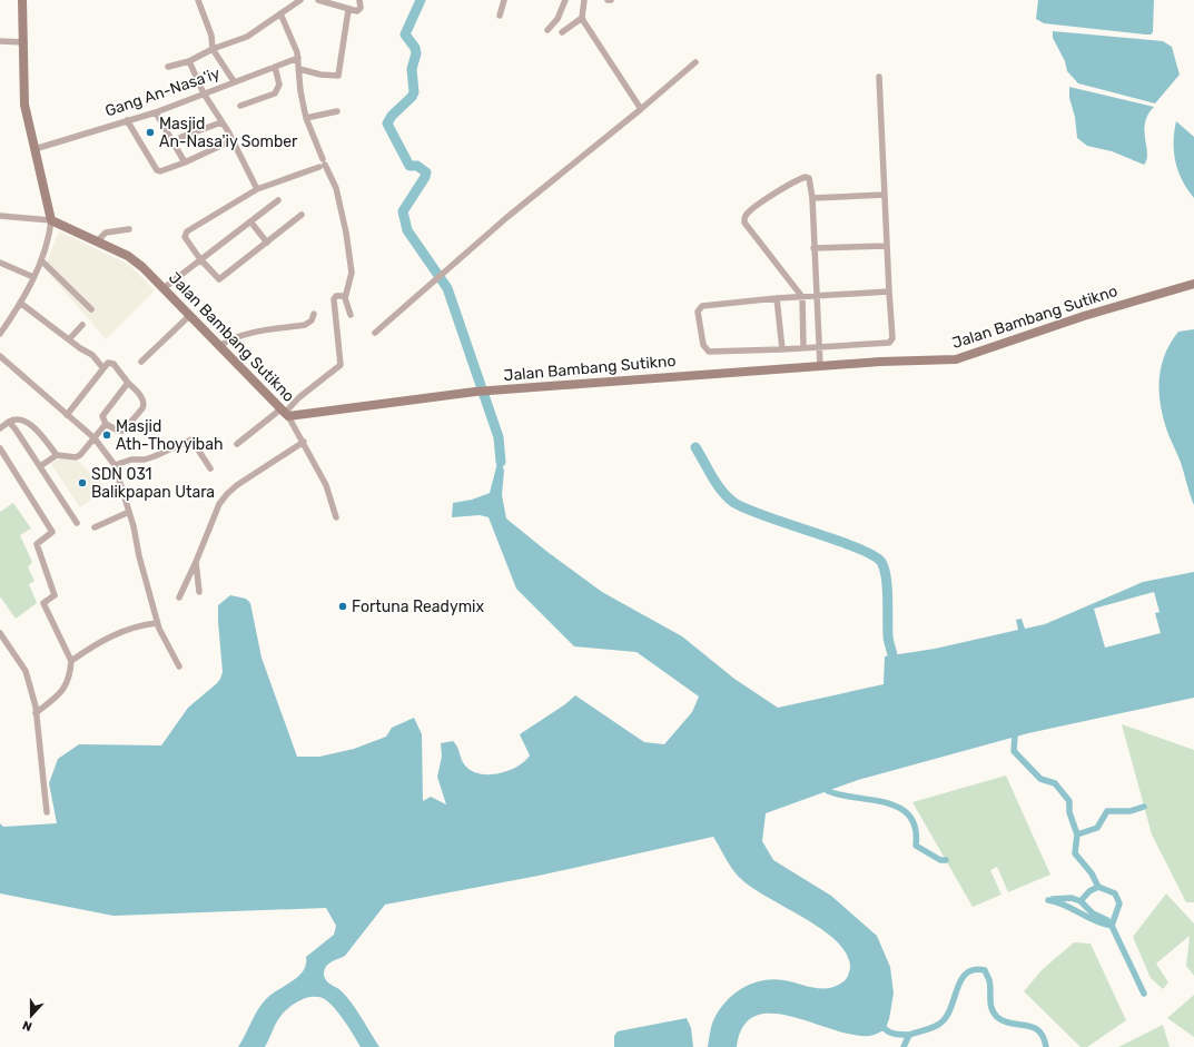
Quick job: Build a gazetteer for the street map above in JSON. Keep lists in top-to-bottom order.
{
  "streets": {
    "street": ["Gang An-Nasa'iy", "Jalan Bambang Sutikno"]
  },
  "places": [
    "Masjid An-Nasa'iy Somber",
    "Masjid Ath-Thoyyibah",
    "SDN 031 Balikpapan Utara",
    "Fortuna Readymix"
  ],
  "north": "bottom"
}
